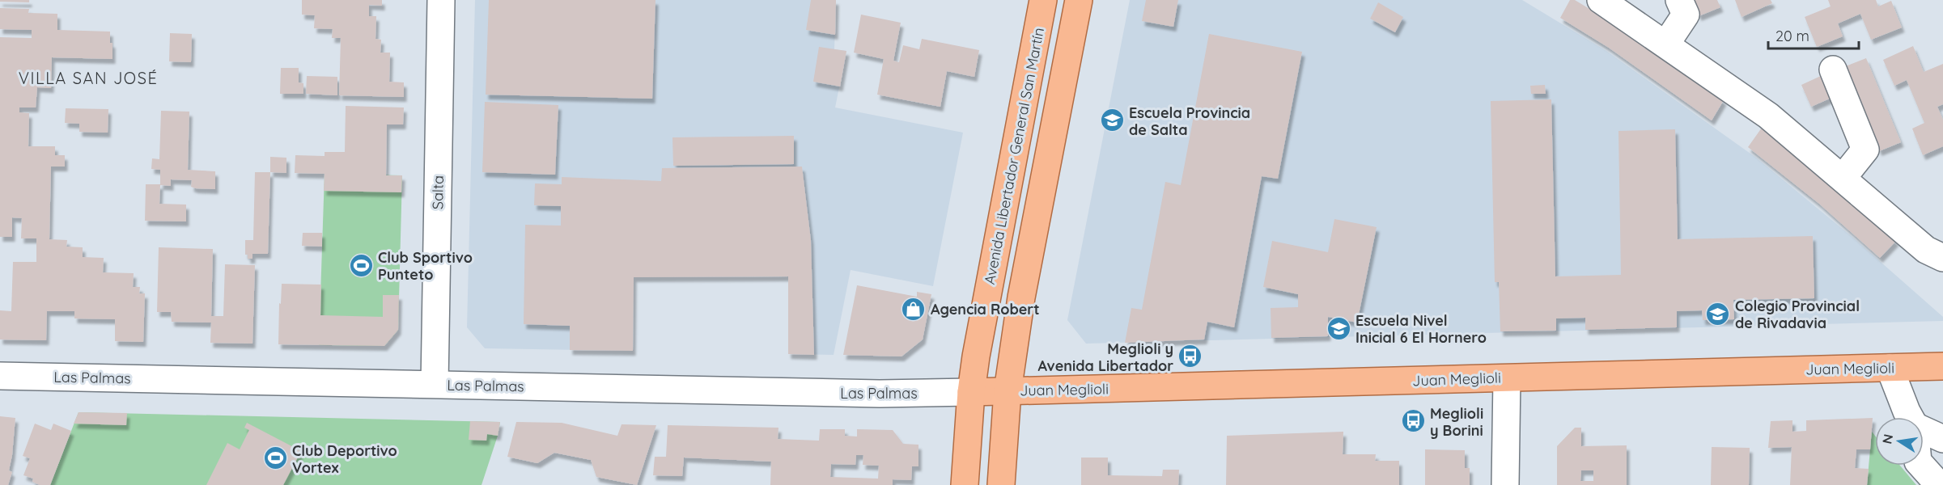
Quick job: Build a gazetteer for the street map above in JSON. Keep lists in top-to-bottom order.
{
  "streets": {
    "main road": ["Avenida Libertador General San Martín", "Juan Meglioli"],
    "street": ["Salta", "Las Palmas"]
  },
  "crossings": [
    ["Avenida Libertador General San Martín", "Juan Meglioli"],
    ["Avenida Libertador General San Martín", "Las Palmas"],
    ["Salta", "Las Palmas"],
    ["Juan Meglioli", "Las Palmas"]
  ],
  "districts": ["VILLA SAN JOSÉ"],
  "places": {
    "school or university": ["Escuela Provincia de Salta", "Colegio Provincial de Rivadavia", "Escuela Nivel Inicial 6 El Hornero"],
    "sports": ["Club Sportivo Punteto", "Club Deportivo Vortex"],
    "shop": ["Agencia Robert"],
    "bus stop": ["Meglioli y Avenida Libertador", "Meglioli y Borini"]
  },
  "scale_bar": "20 m",
  "north": "left"
}
